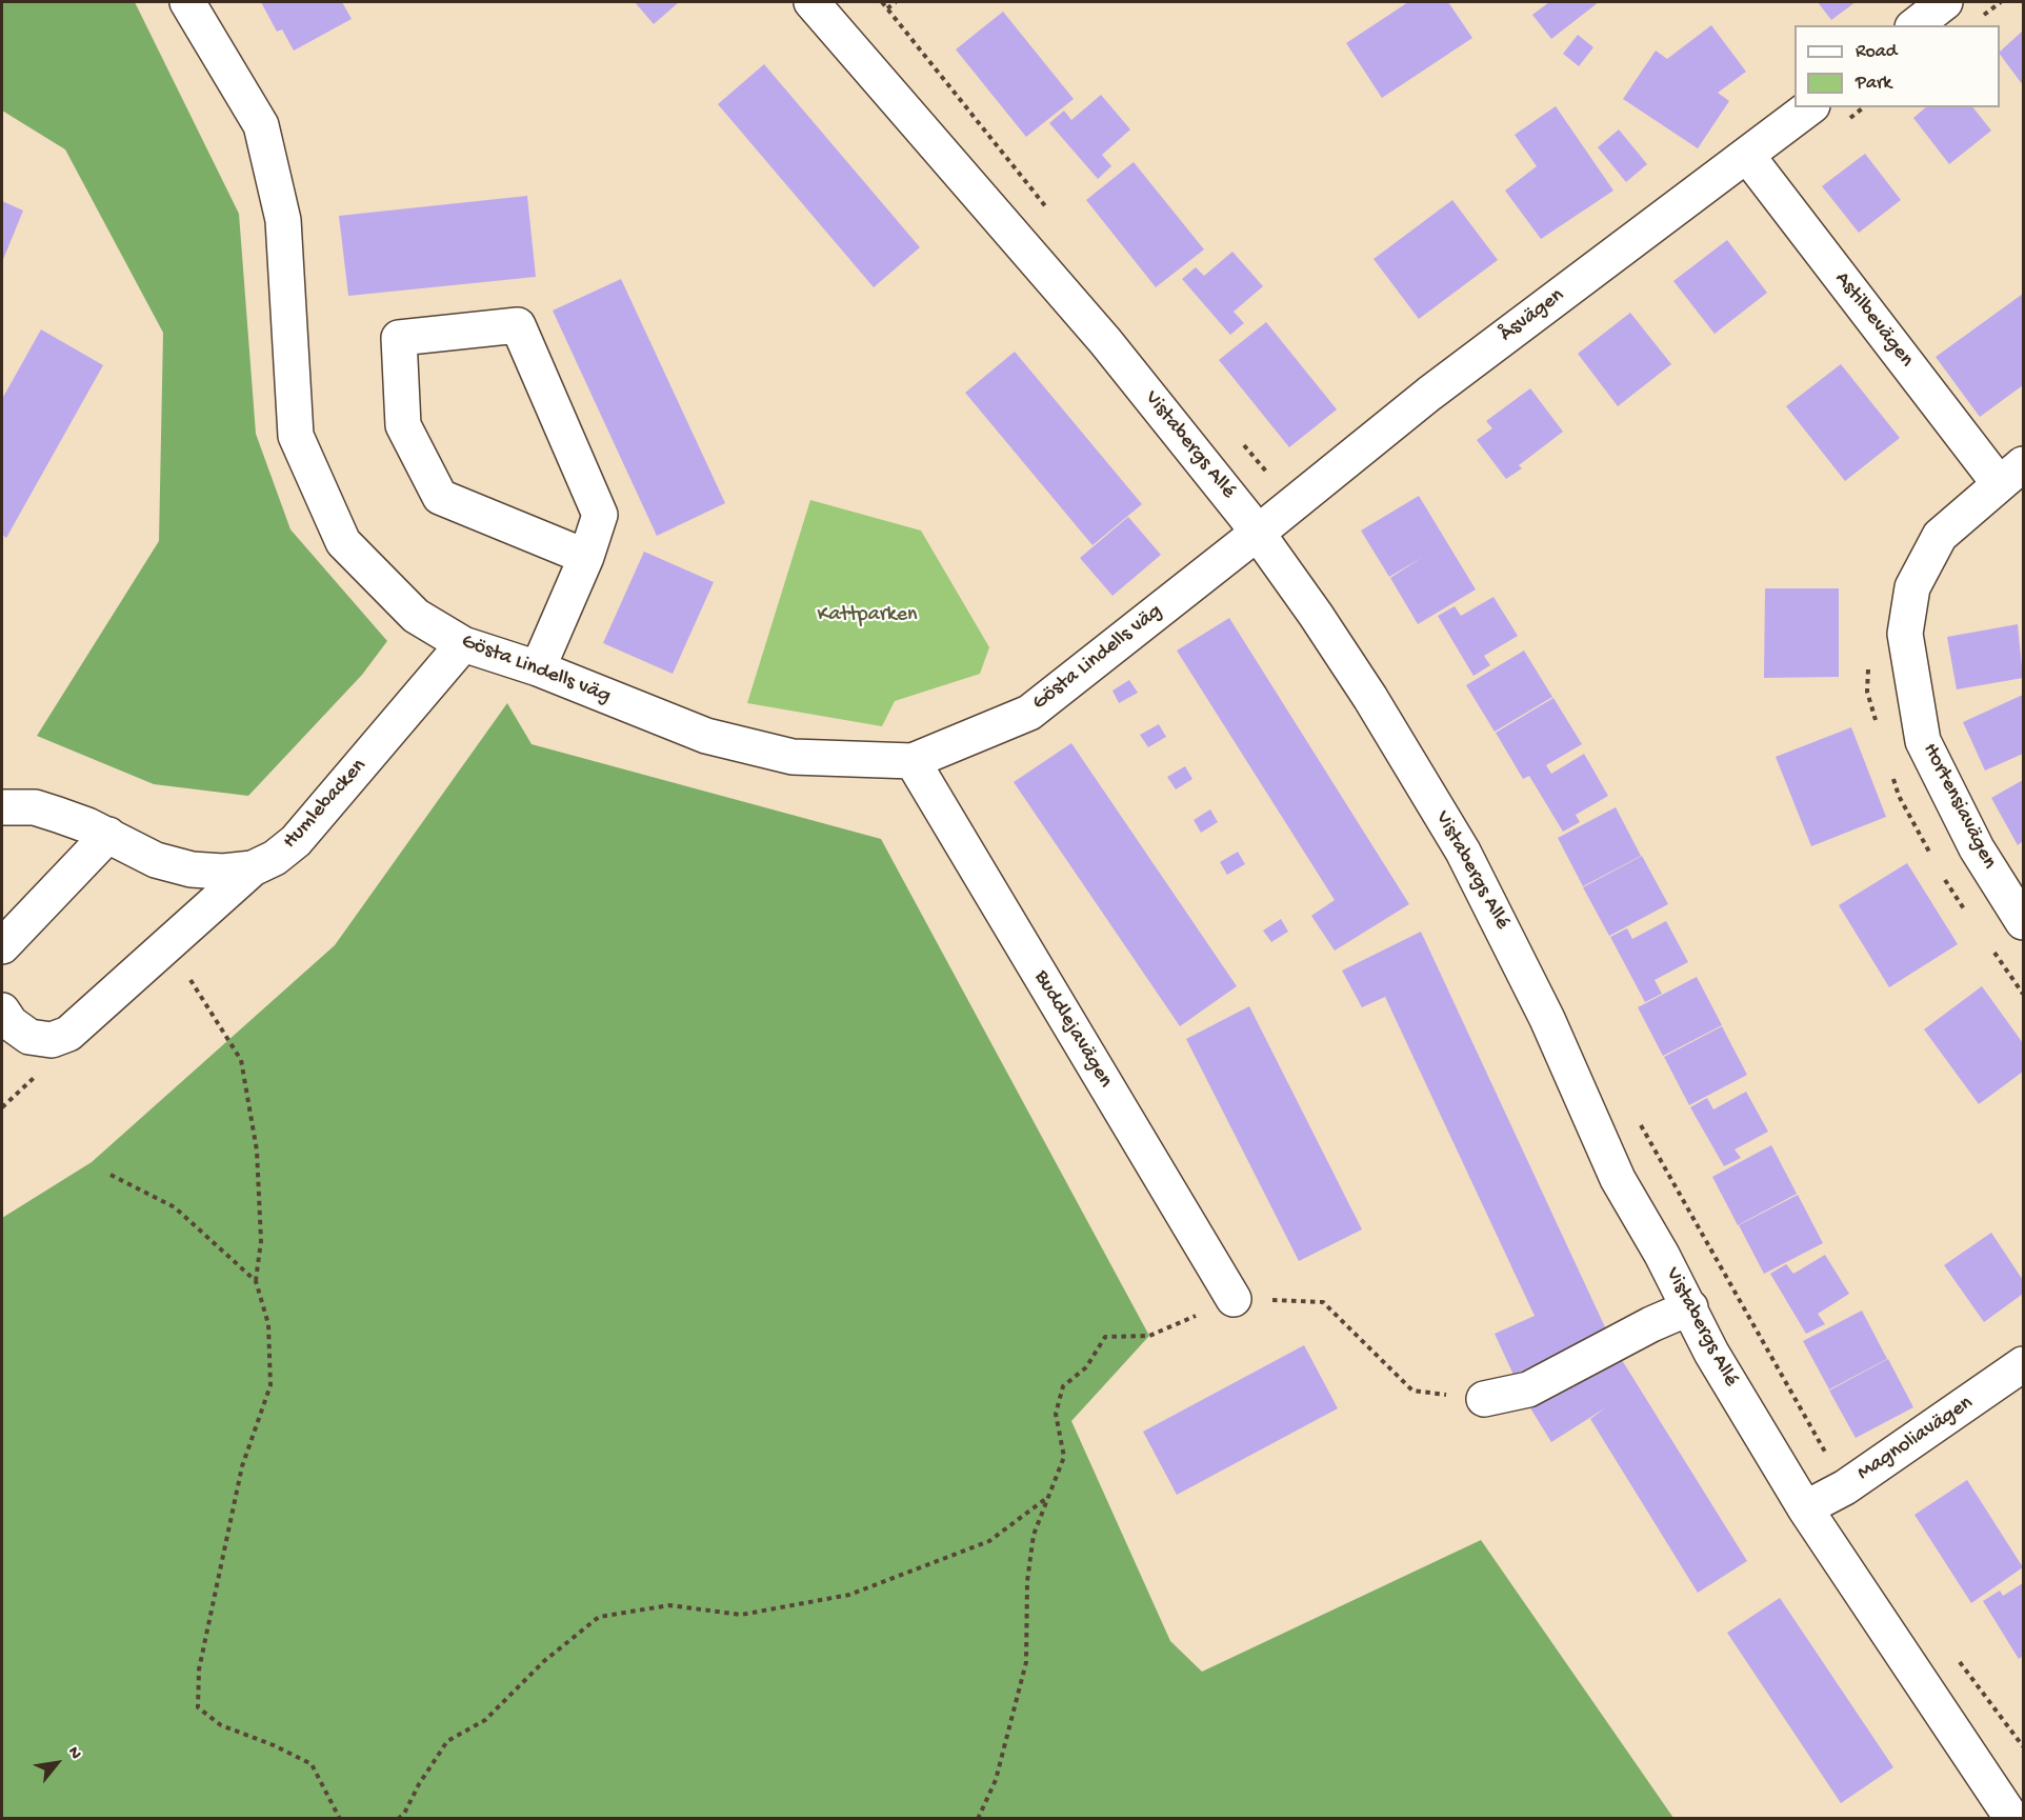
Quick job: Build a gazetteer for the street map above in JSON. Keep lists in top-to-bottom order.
{
  "streets": {
    "street": [
      "Åsvägen",
      "Astilbevägen",
      "Vistabergs Allé",
      "Gösta Lindells väg",
      "Humlebacken",
      "Hortensiavägen",
      "Buddlejavägen",
      "Magnoliavägen"
    ]
  },
  "crossings": [
    ["Åsvägen", "Astilbevägen"],
    ["Åsvägen", "Vistabergs Allé"],
    ["Åsvägen", "Gösta Lindells väg"],
    ["Astilbevägen", "Hortensiavägen"],
    ["Vistabergs Allé", "Gösta Lindells väg"],
    ["Vistabergs Allé", "Magnoliavägen"],
    ["Gösta Lindells väg", "Humlebacken"],
    ["Gösta Lindells väg", "Buddlejavägen"]
  ],
  "parks": ["Kattparken"],
  "legend": ["Road", "Park"],
  "north": "top right"
}
